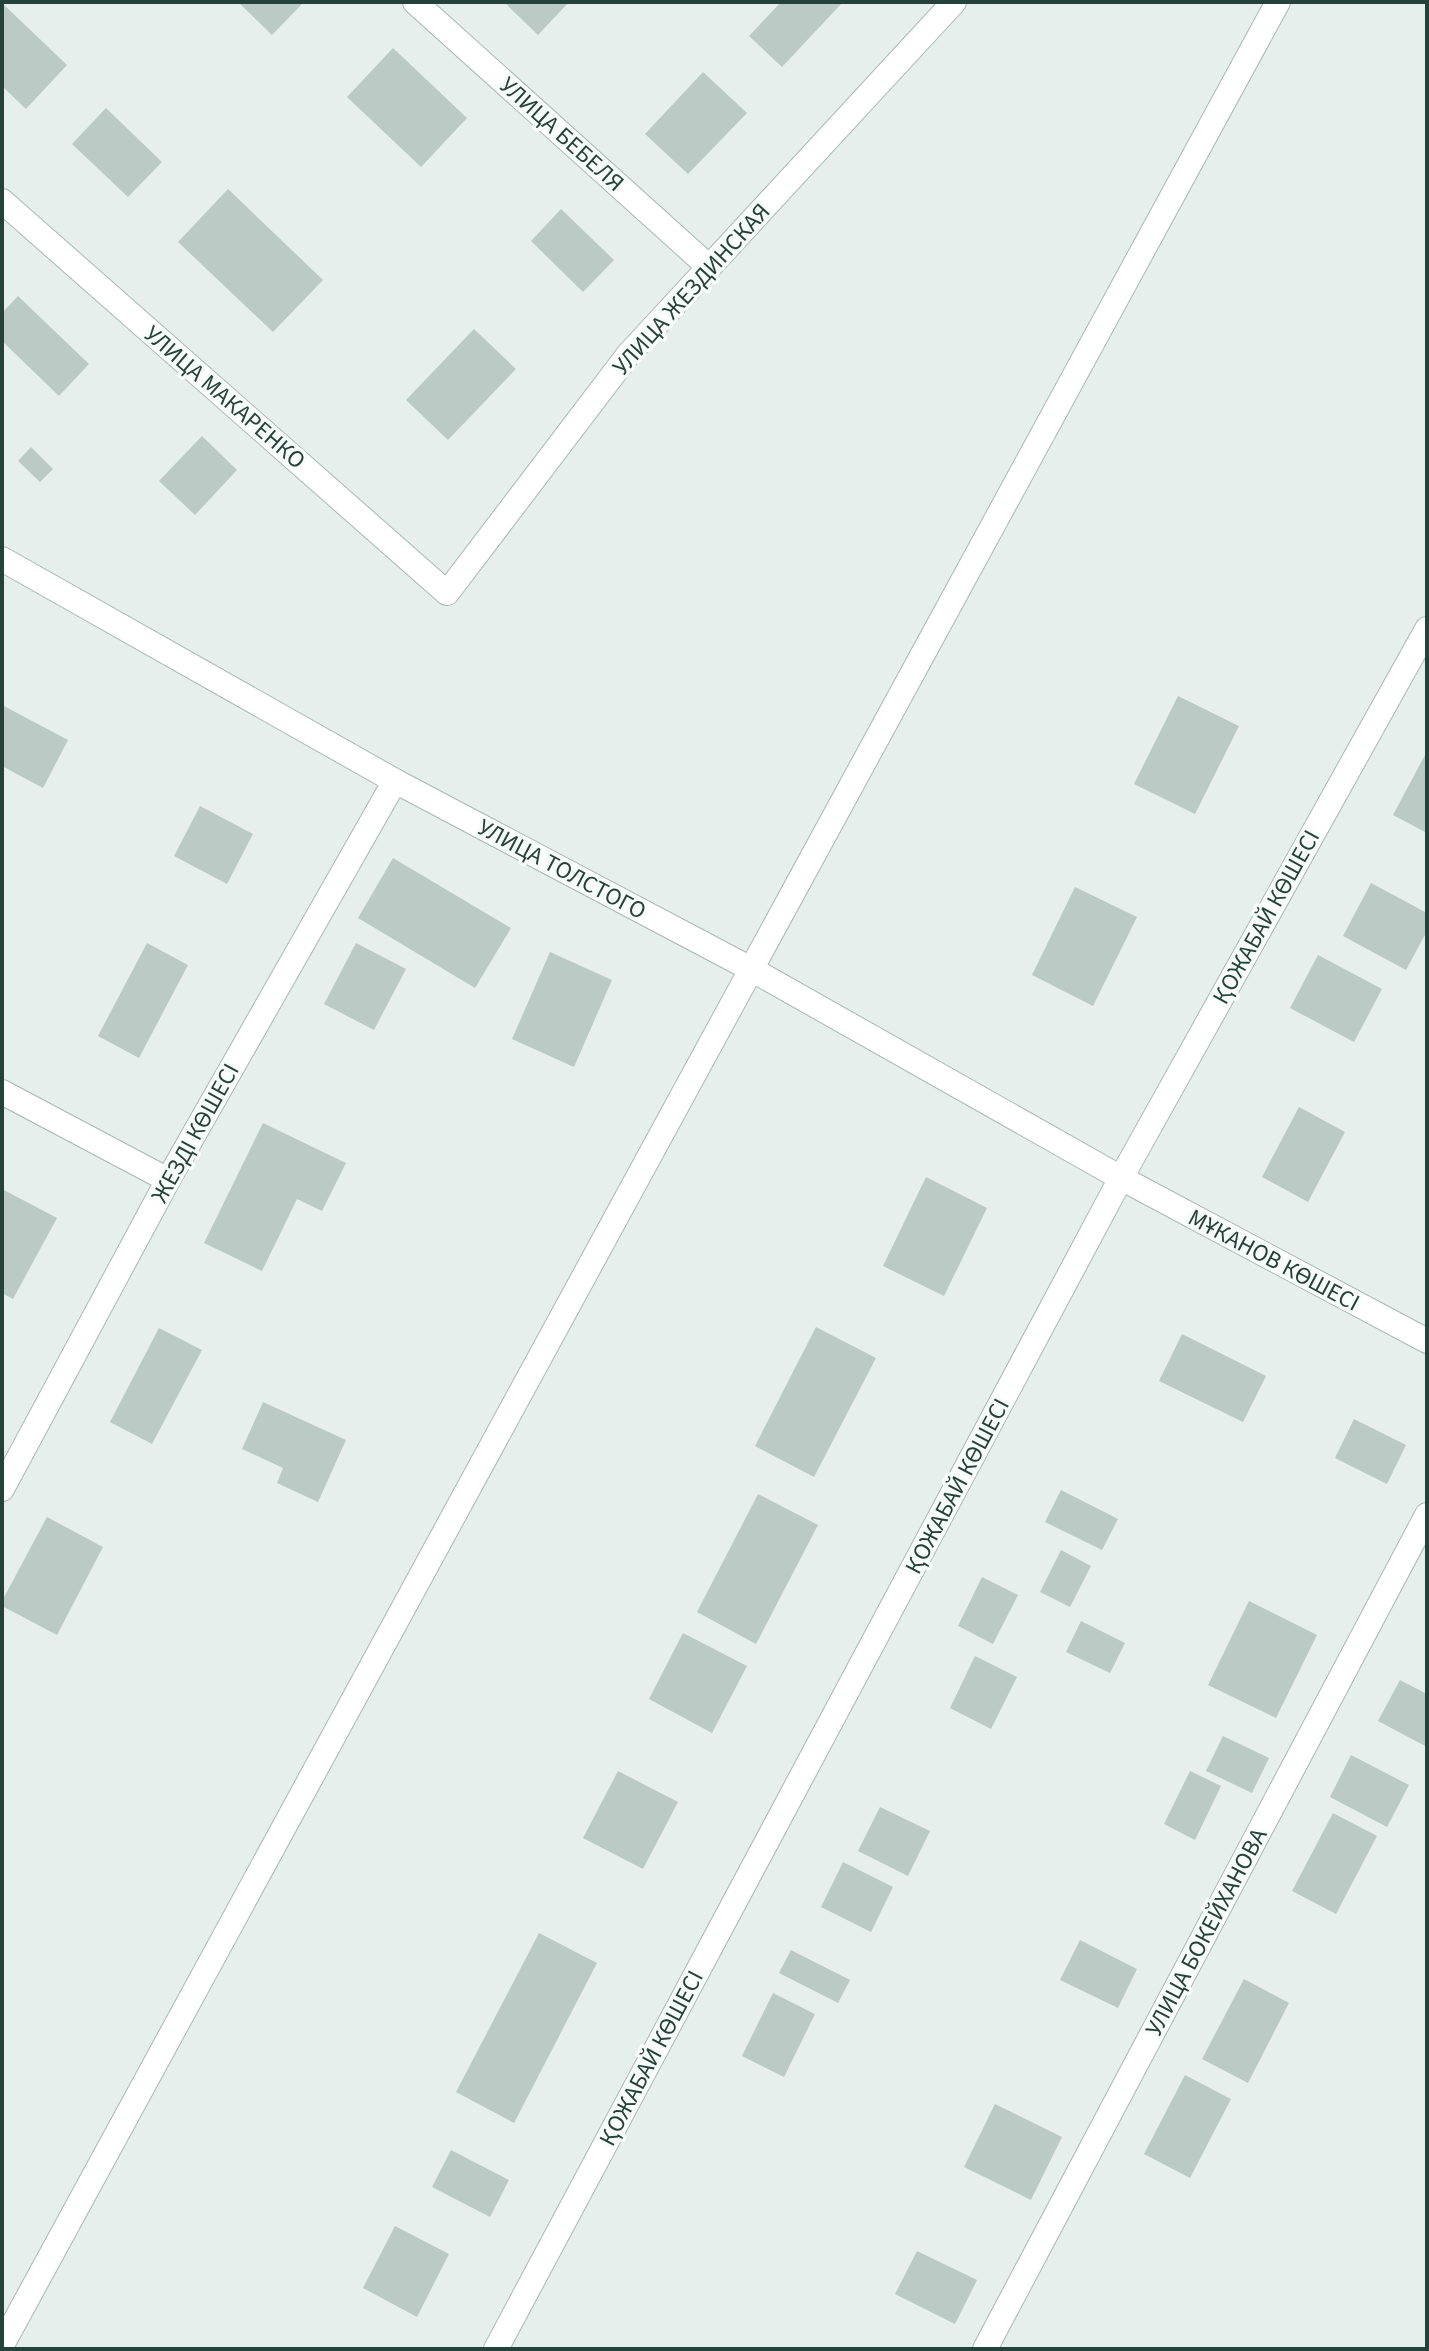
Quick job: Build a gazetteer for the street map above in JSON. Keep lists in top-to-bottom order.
{
  "streets": {
    "street": [
      "УЛИЦА БЕБЕЛЯ",
      "УЛИЦА ЖЕЗДИНСКАЯ",
      "УЛИЦА МАКАРЕНКО",
      "УЛИЦА ТОЛСТОГО",
      "ҚОЖАБАЙ КӨШЕСІ",
      "ЖЕЗДІ КӨШЕСІ",
      "МҰКАНОВ КӨШЕСІ",
      "УЛИЦА БОКЕЙХАНОВА"
    ]
  },
  "crossings": [
    ["УЛИЦА БЕБЕЛЯ", "УЛИЦА ЖЕЗДИНСКАЯ"],
    ["УЛИЦА ЖЕЗДИНСКАЯ", "УЛИЦА МАКАРЕНКО"],
    ["УЛИЦА ТОЛСТОГО", "ҚОЖАБАЙ КӨШЕСІ"],
    ["УЛИЦА ТОЛСТОГО", "ЖЕЗДІ КӨШЕСІ"],
    ["УЛИЦА ТОЛСТОГО", "МҰКАНОВ КӨШЕСІ"],
    ["ҚОЖАБАЙ КӨШЕСІ", "МҰКАНОВ КӨШЕСІ"]
  ]
}
